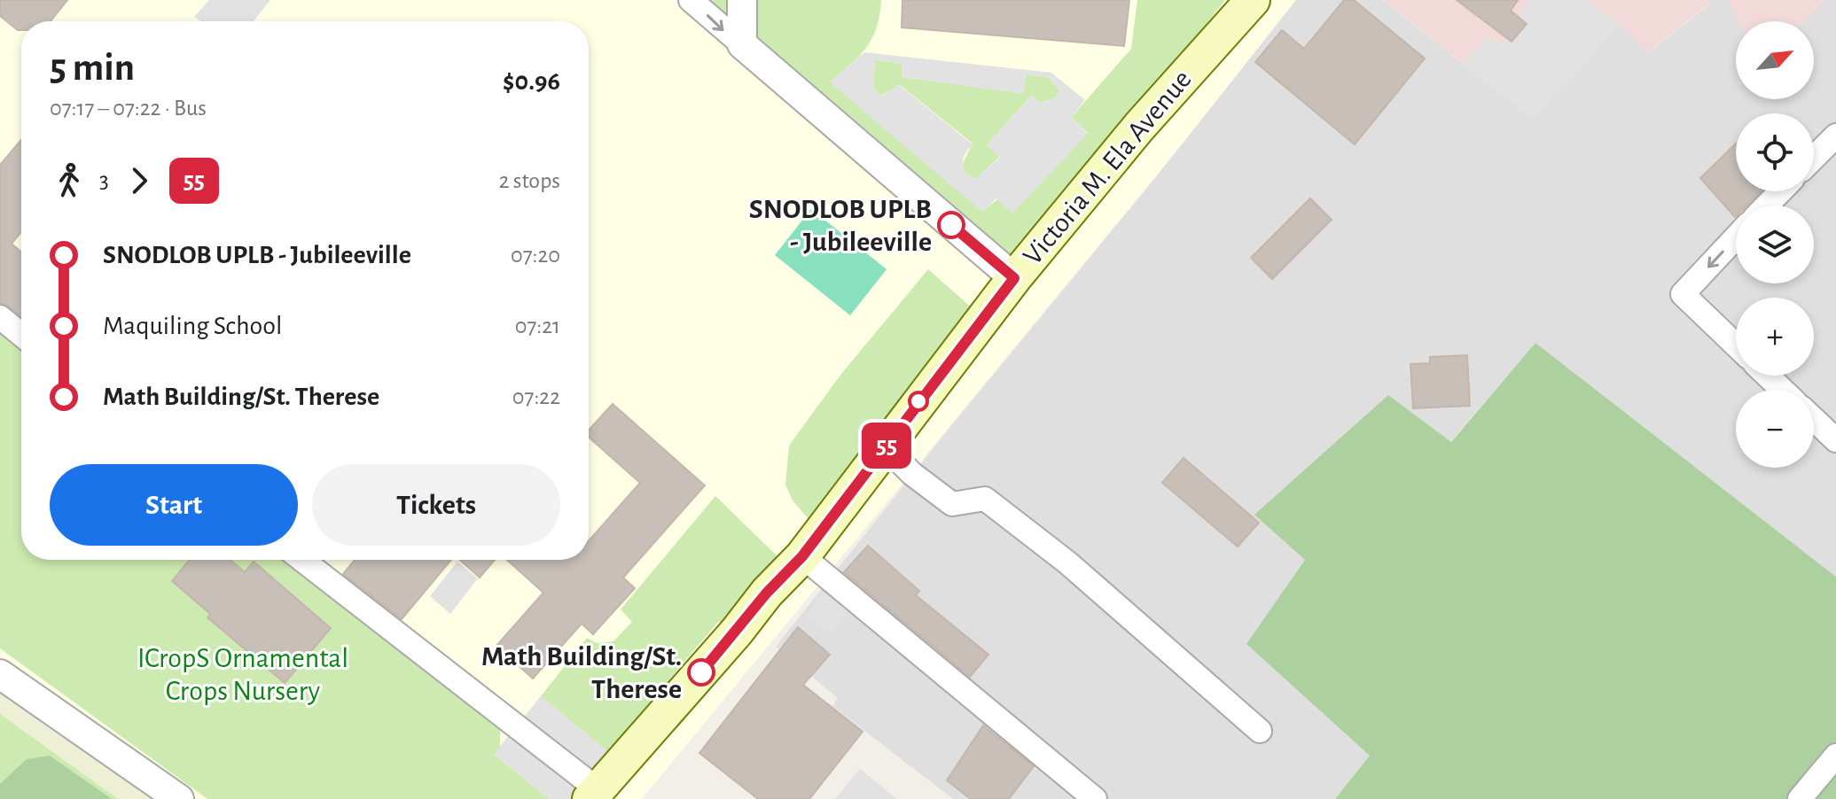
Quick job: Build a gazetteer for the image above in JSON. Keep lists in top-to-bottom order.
{
  "streets": {
    "main road": ["Victoria M. Ela Avenue"]
  },
  "parks": ["ICropS Ornamental Crops Nursery"],
  "places": ["SNODLOB UPLB - Jubileeville", "Math Building/St. Therese"],
  "lines": ["bus line 55"],
  "north": "top right",
  "page": {
    "on_map": "55",
    "map_buttons": ["+", "−"],
    "heading": ["5 min", "07:17 – 07:22 · Bus", "$0.96"],
    "legs": ["3", "55", "2 stops"],
    "list": [
      {
        "name": "SNODLOB UPLB - Jubileeville",
        "value": "07:20"
      },
      {
        "name": "Maquiling School",
        "value": "07:21"
      },
      {
        "name": "Math Building/St. Therese",
        "value": "07:22"
      }
    ],
    "buttons": ["Start", "Tickets"]
  }
}
